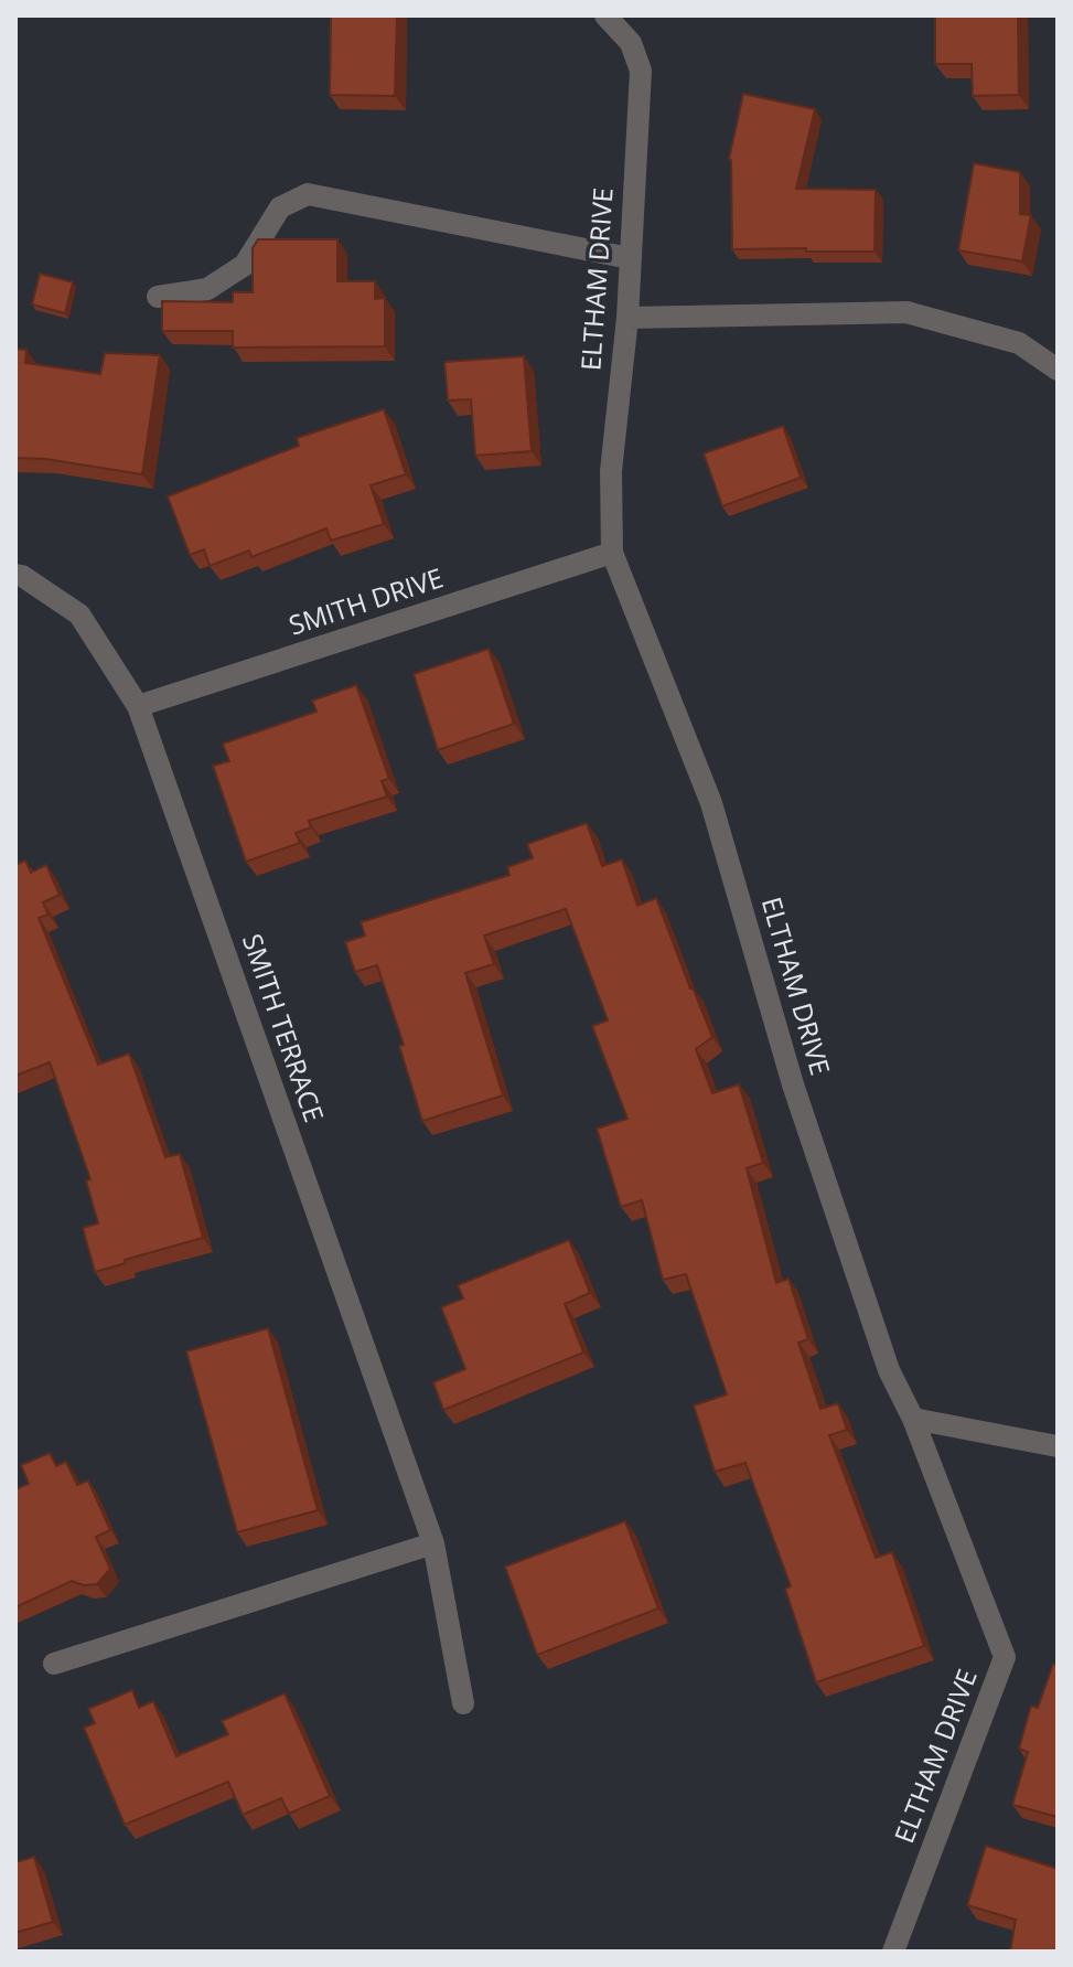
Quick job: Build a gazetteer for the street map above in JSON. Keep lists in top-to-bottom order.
{
  "streets": {
    "street": ["ELTHAM DRIVE", "SMITH DRIVE", "SMITH TERRACE"]
  },
  "crossings": [
    ["ELTHAM DRIVE", "SMITH DRIVE"],
    ["SMITH DRIVE", "SMITH TERRACE"]
  ]
}
